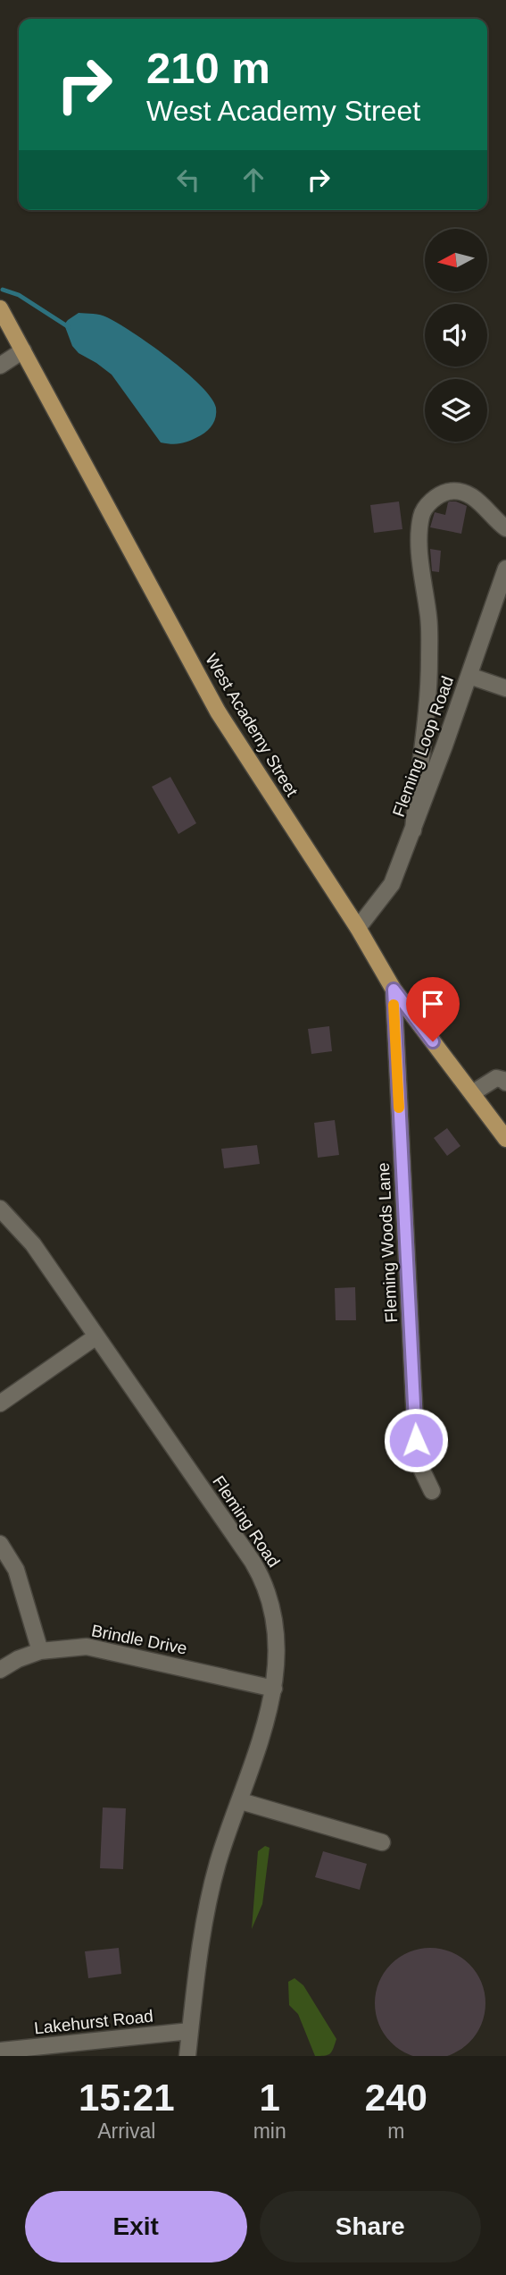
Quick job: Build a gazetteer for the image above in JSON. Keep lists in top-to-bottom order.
{
  "streets": {
    "main road": ["West Academy Street"],
    "street": [
      "Fleming Loop Road",
      "Fleming Woods Lane",
      "Fleming Road",
      "Brindle Drive",
      "Lakehurst Road"
    ]
  },
  "crossings": [
    ["West Academy Street", "Fleming Loop Road"],
    ["West Academy Street", "Fleming Woods Lane"],
    ["Fleming Road", "Brindle Drive"],
    ["Fleming Road", "Lakehurst Road"]
  ],
  "north": "left",
  "page": {
    "turn": ["210 m", "West Academy Street"],
    "eta": [
      "15:21",
      "Arrival",
      "1",
      "min",
      "240",
      "m"
    ],
    "buttons": ["Exit", "Share"]
  }
}
